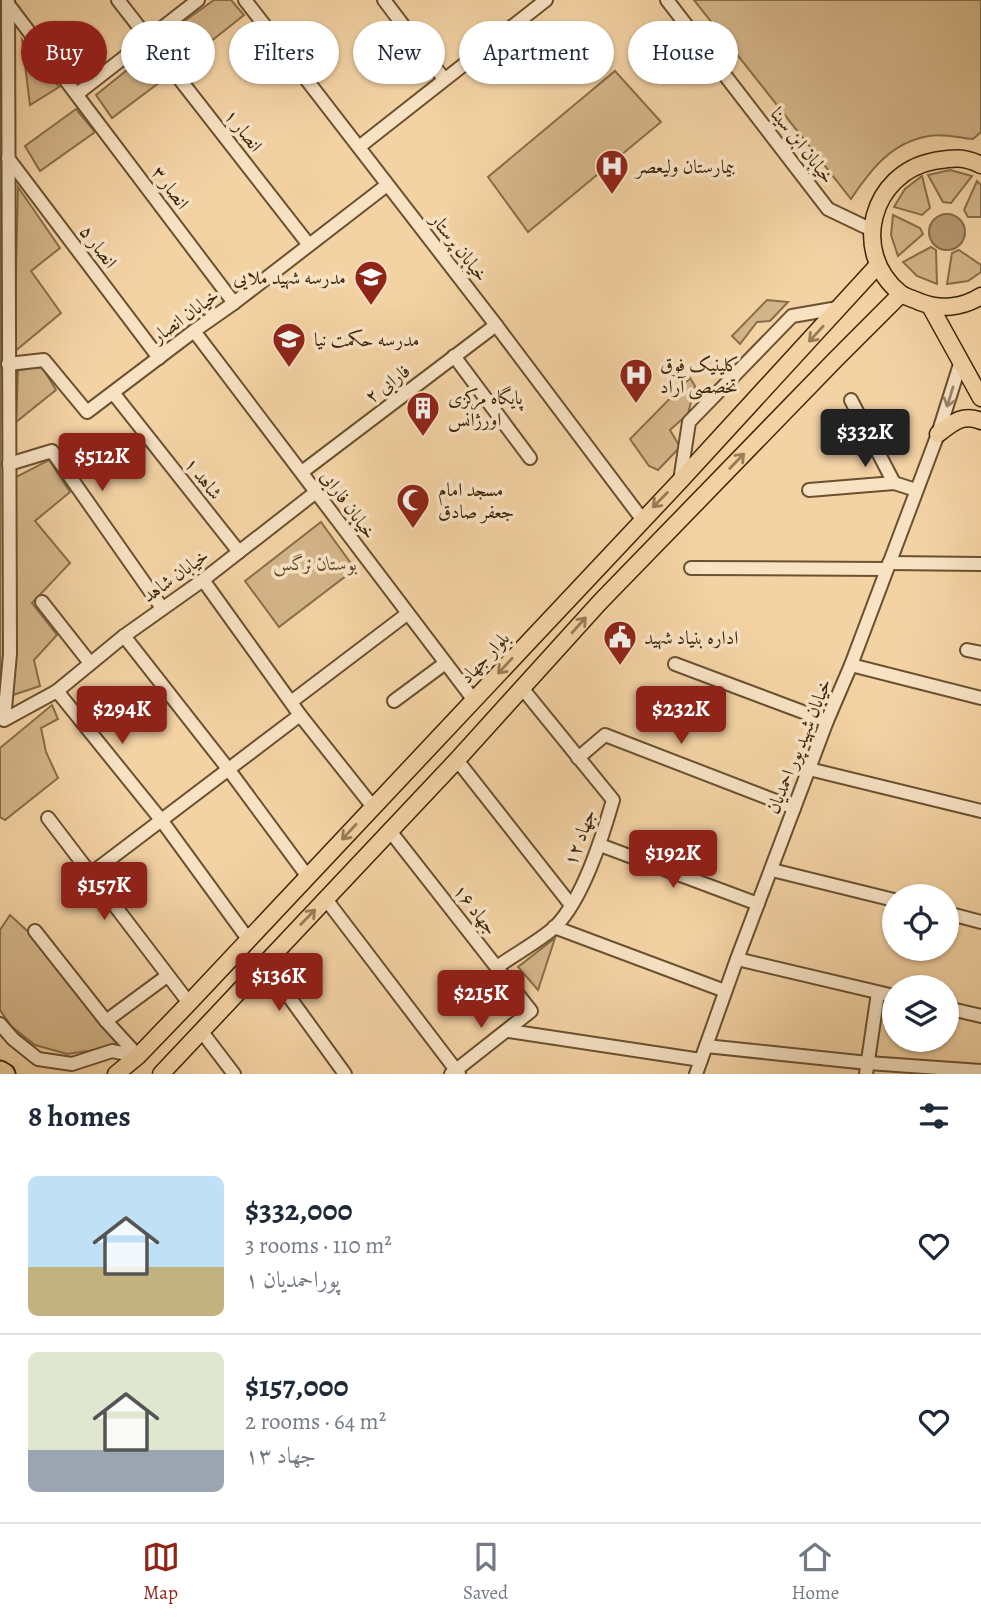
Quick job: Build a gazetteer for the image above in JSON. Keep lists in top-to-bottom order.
{
  "streets": {
    "main road": ["بلوار جهاد"],
    "street": [
      "انصار ۱",
      "خیابان ابن سینا",
      "انصار ۳",
      "انصار ۵",
      "خیابان پرستار",
      "خیابان انصار",
      "فارابی ۲",
      "شاهد ۱",
      "خیابان فارابی",
      "خیابان شاهد",
      "خیابان شهید پور احمدیان",
      "جهاد ۱۲",
      "جهاد ۱۶"
    ]
  },
  "crossings": [
    ["انصار ۱", "خیابان انصار"],
    ["انصار ۳", "خیابان انصار"],
    ["انصار ۵", "خیابان انصار"],
    ["خیابان پرستار", "خیابان انصار"],
    ["خیابان پرستار", "فارابی ۲"],
    ["خیابان پرستار", "بلوار جهاد"],
    ["خیابان انصار", "شاهد ۱"],
    ["خیابان انصار", "خیابان فارابی"],
    ["فارابی ۲", "خیابان فارابی"],
    ["شاهد ۱", "خیابان شاهد"],
    ["خیابان فارابی", "خیابان شاهد"],
    ["خیابان فارابی", "بلوار جهاد"],
    ["جهاد ۱۲", "جهاد ۱۶"]
  ],
  "parks": ["بوستان نرگس"],
  "places": {
    "hospital": ["بیمارستان ولیعصر", "کلینیک فوق تخصصی آراد"],
    "school or university": ["مدرسه شهید ملایی", "مدرسه حکمت نیا"],
    "building": ["پایگاه مرکزی اورژانس"],
    "mosque": ["مسجد امام جعفر صادق"],
    "public building": ["اداره بنیاد شهید"]
  },
  "page": {
    "chip": [
      "Buy",
      "Rent",
      "Filters",
      "New",
      "Apartment",
      "House"
    ],
    "price": [
      "$332K",
      "$512K",
      "$294K",
      "$232K",
      "$192K",
      "$157K",
      "$136K",
      "$215K"
    ],
    "heading": "8 homes",
    "list": [
      {
        "name": "$332,000",
        "note": "3 rooms · 110 m² · پوراحمدیان ۱"
      },
      {
        "name": "$157,000",
        "note": "2 rooms · 64 m² · جهاد ۱۳"
      }
    ],
    "tabs": ["Map", "Saved", "Home"]
  }
}
